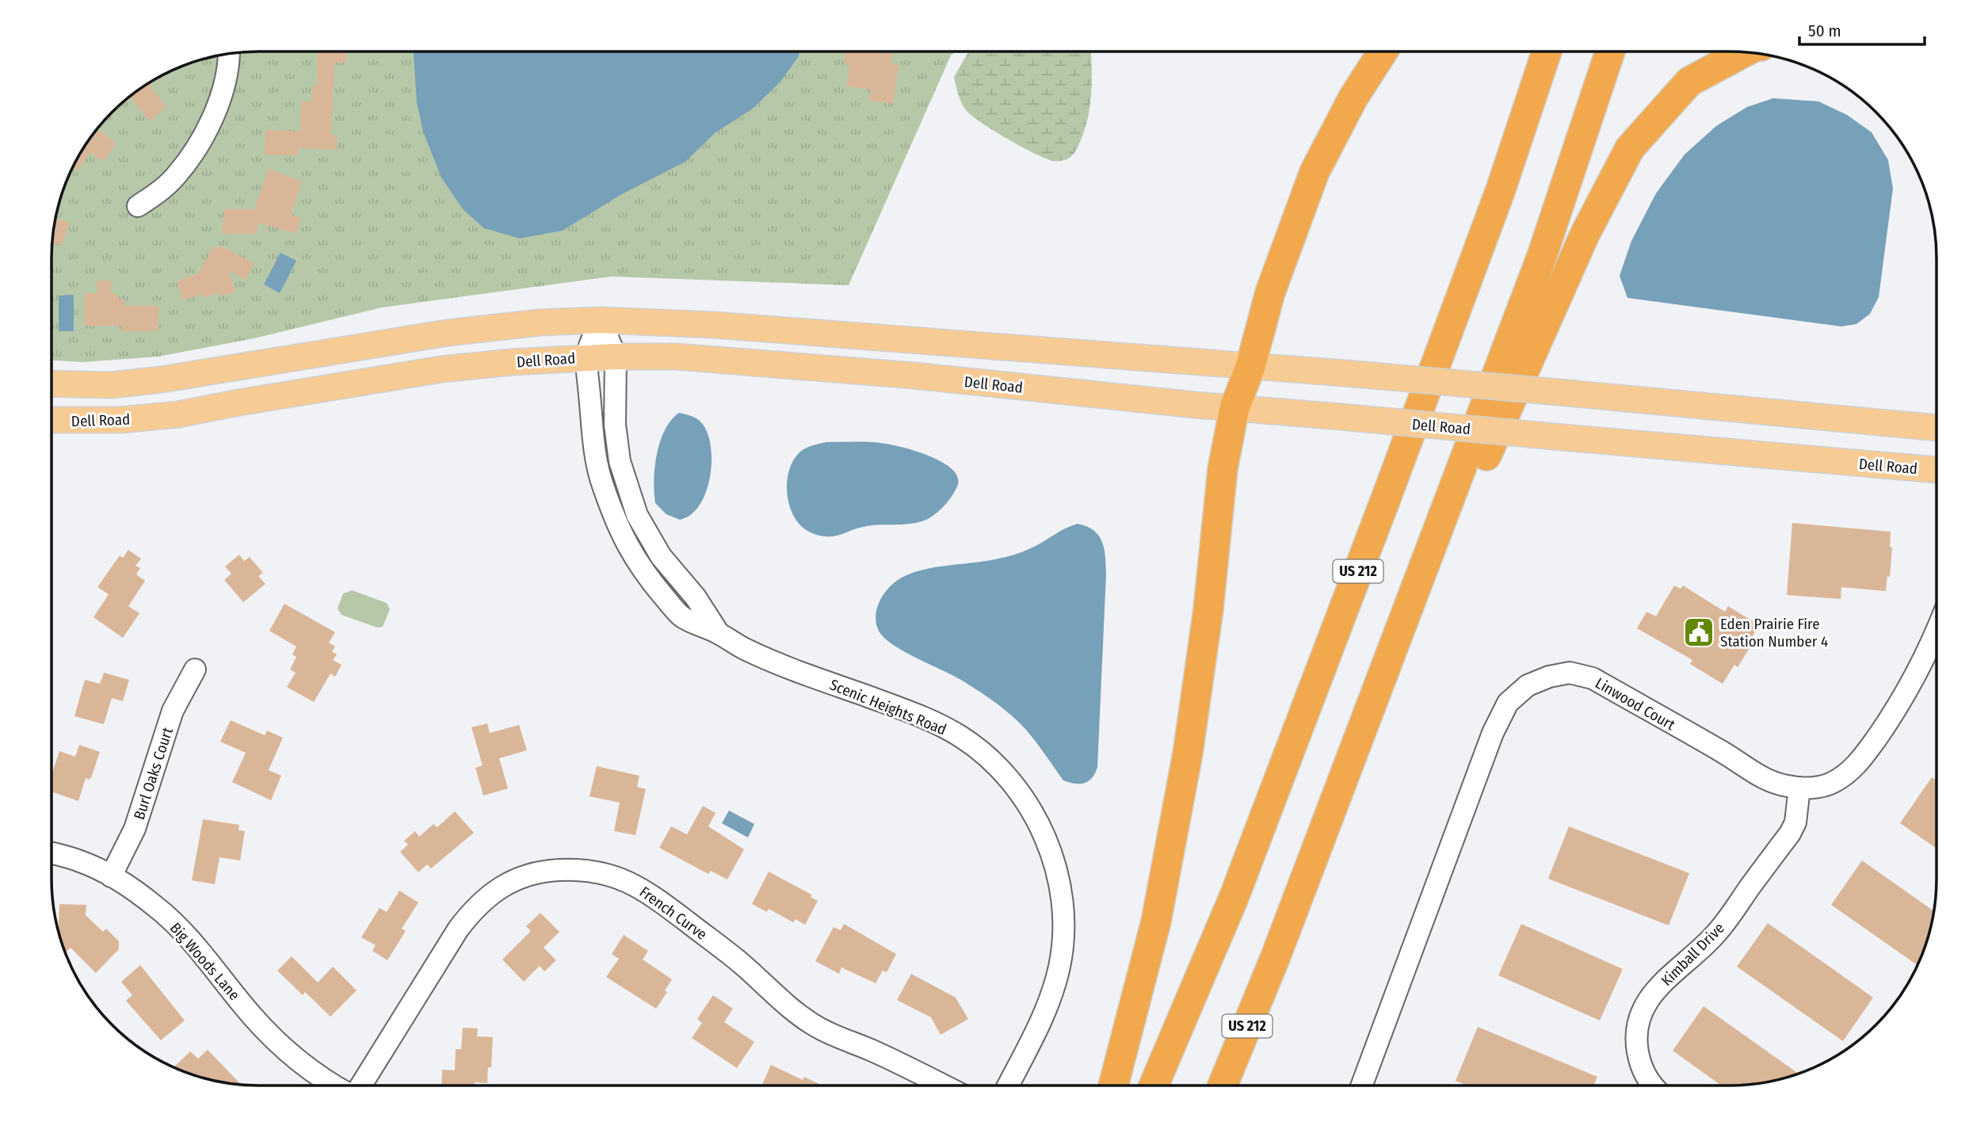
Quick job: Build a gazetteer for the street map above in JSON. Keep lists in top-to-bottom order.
{
  "streets": {
    "highway": ["US 212"],
    "main road": ["Dell Road"],
    "street": [
      "Linwood Court",
      "Scenic Heights Road",
      "Burl Oaks Court",
      "French Curve",
      "Kimball Drive",
      "Big Woods Lane"
    ]
  },
  "crossings": [
    ["Dell Road", "Scenic Heights Road"],
    ["Linwood Court", "Kimball Drive"],
    ["Burl Oaks Court", "Big Woods Lane"]
  ],
  "places": {
    "public building": ["Eden Prairie Fire Station Number 4"]
  },
  "scale_bar": "50 m"
}
